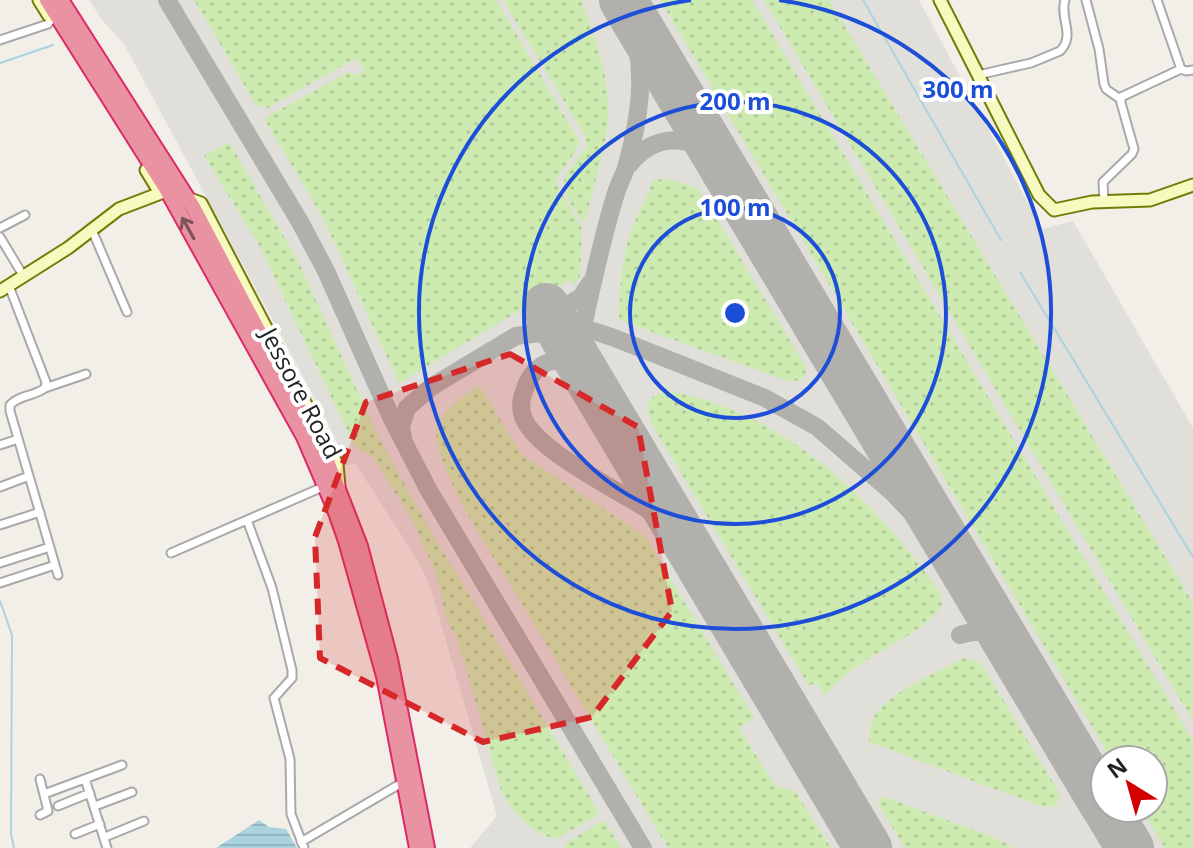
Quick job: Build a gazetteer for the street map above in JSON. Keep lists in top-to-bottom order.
{
  "streets": {
    "highway": ["Jessore Road"]
  },
  "north": "top left",
  "rings": ["300 m", "200 m", "100 m"]
}
